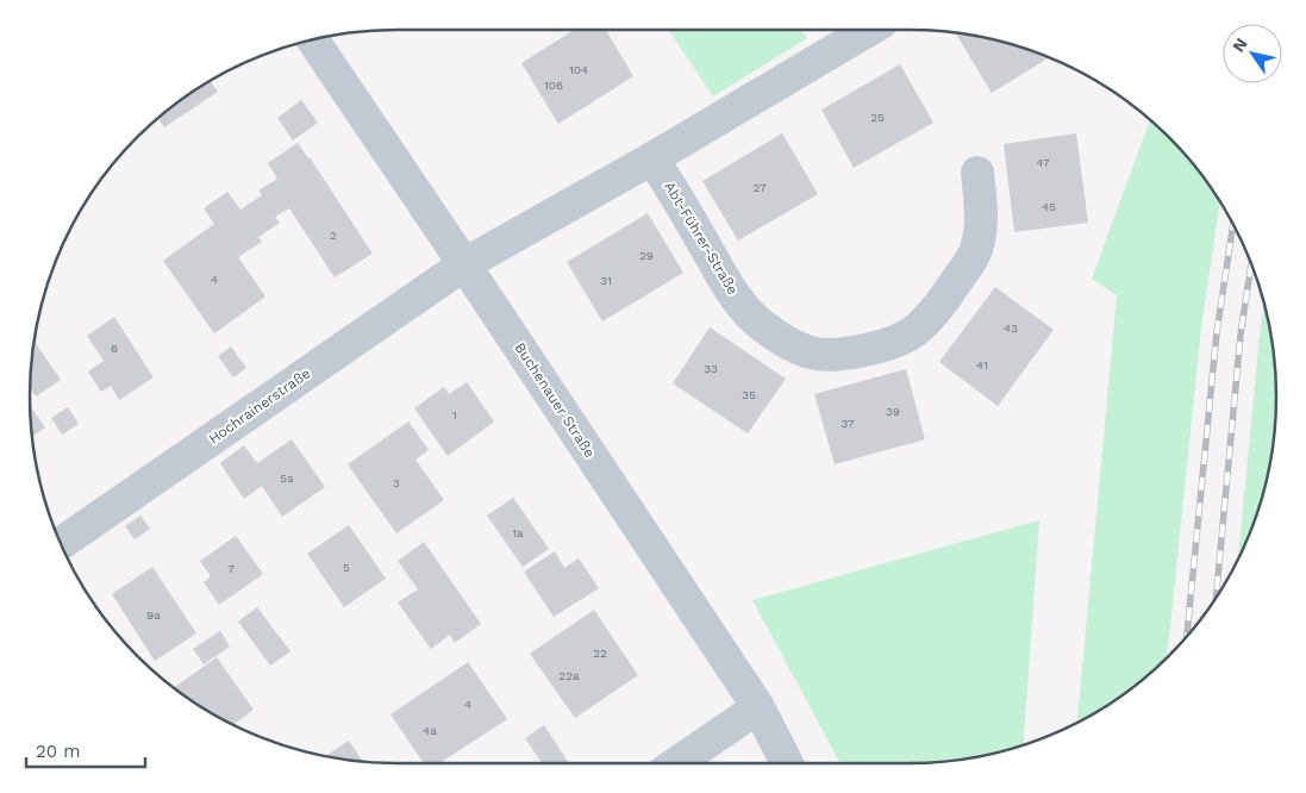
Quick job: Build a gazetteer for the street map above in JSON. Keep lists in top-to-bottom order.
{
  "streets": {
    "street": ["Abt-Führer-Straße", "Buchenauer Straße", "Hochrainerstraße"]
  },
  "crossings": [
    ["Buchenauer Straße", "Hochrainerstraße"]
  ],
  "house_numbers": [
    "104",
    "106",
    "25",
    "47",
    "27",
    "45",
    "2",
    "29",
    "4",
    "31",
    "43",
    "6",
    "41",
    "33",
    "35",
    "39",
    "1",
    "37",
    "5a",
    "3",
    "1a",
    "5",
    "7",
    "9a",
    "22",
    "22a",
    "4",
    "4a"
  ],
  "scale_bar": "20 m",
  "north": "top left"
}
